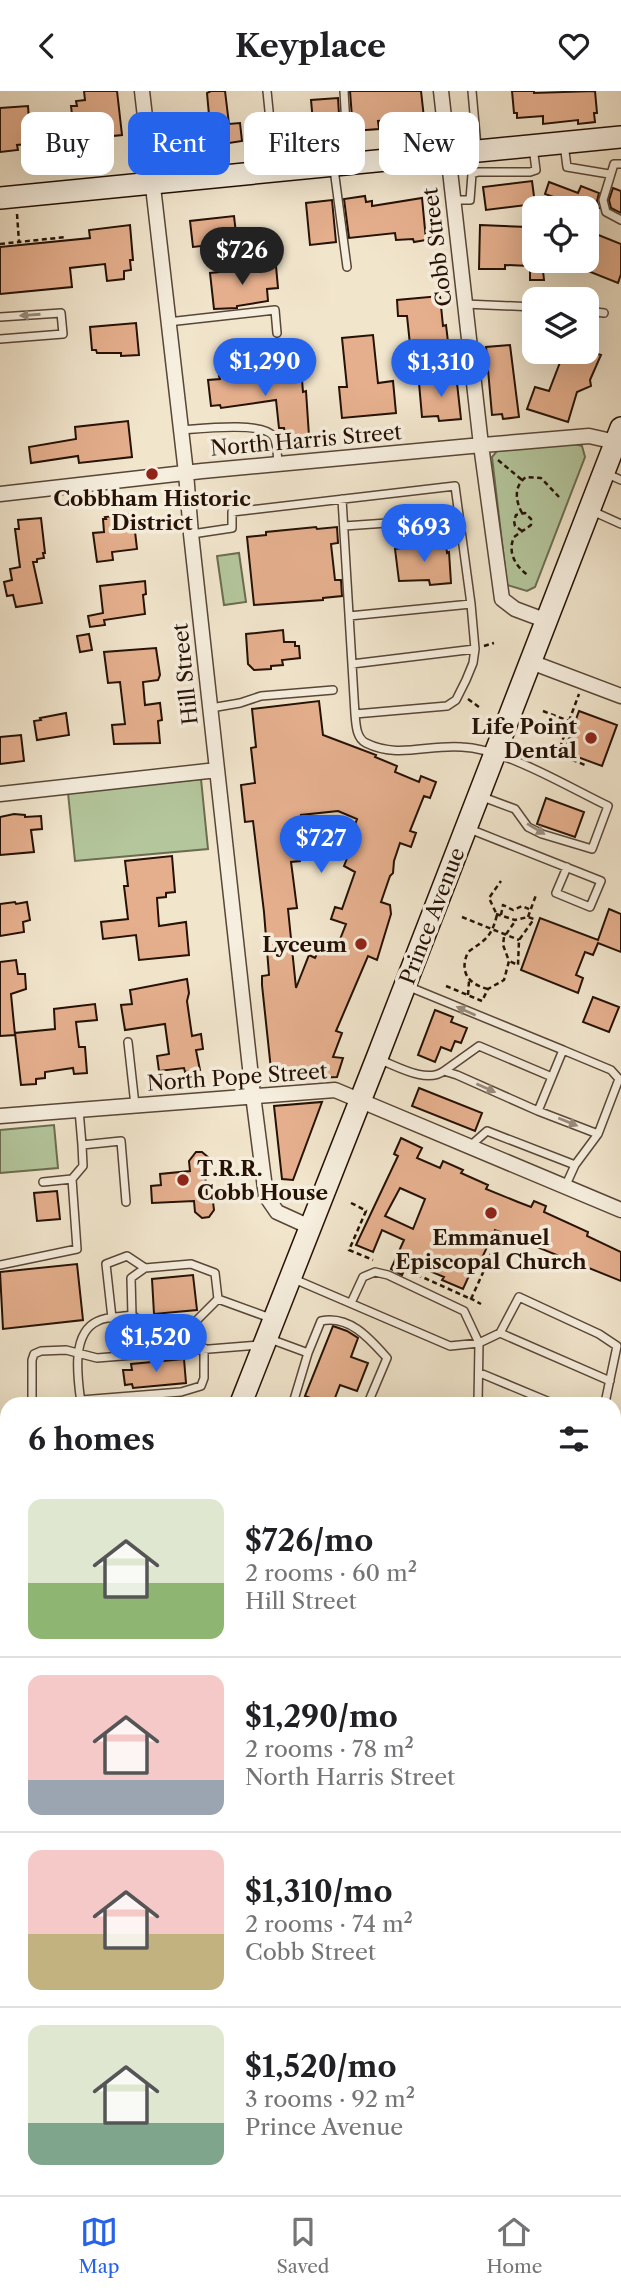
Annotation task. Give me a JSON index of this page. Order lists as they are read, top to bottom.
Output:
{
  "streets": {
    "main road": ["Prince Avenue"],
    "street": [
      "Cobb Street",
      "North Harris Street",
      "Hill Street",
      "North Pope Street"
    ]
  },
  "crossings": [
    ["Cobb Street", "North Harris Street"],
    ["Cobb Street", "Prince Avenue"],
    ["North Harris Street", "Hill Street"],
    ["North Harris Street", "Prince Avenue"],
    ["Hill Street", "Prince Avenue"],
    ["Hill Street", "North Pope Street"],
    ["Prince Avenue", "North Pope Street"]
  ],
  "places": [
    "Cobbham Historic District",
    "Life Point Dental",
    "Lyceum",
    "T.R.R. Cobb House",
    "Emmanuel Episcopal Church"
  ],
  "page": {
    "header": "Keyplace",
    "chip": [
      "Buy",
      "Rent",
      "Filters",
      "New"
    ],
    "price": [
      "$726",
      "$1,290",
      "$1,310",
      "$693",
      "$727",
      "$1,520"
    ],
    "heading": "6 homes",
    "list": [
      {
        "name": "$726/mo",
        "note": "2 rooms · 60 m² · Hill Street"
      },
      {
        "name": "$1,290/mo",
        "note": "2 rooms · 78 m² · North Harris Street"
      },
      {
        "name": "$1,310/mo",
        "note": "2 rooms · 74 m² · Cobb Street"
      },
      {
        "name": "$1,520/mo",
        "note": "3 rooms · 92 m² · Prince Avenue"
      }
    ],
    "tabs": ["Map", "Saved", "Home"]
  }
}
